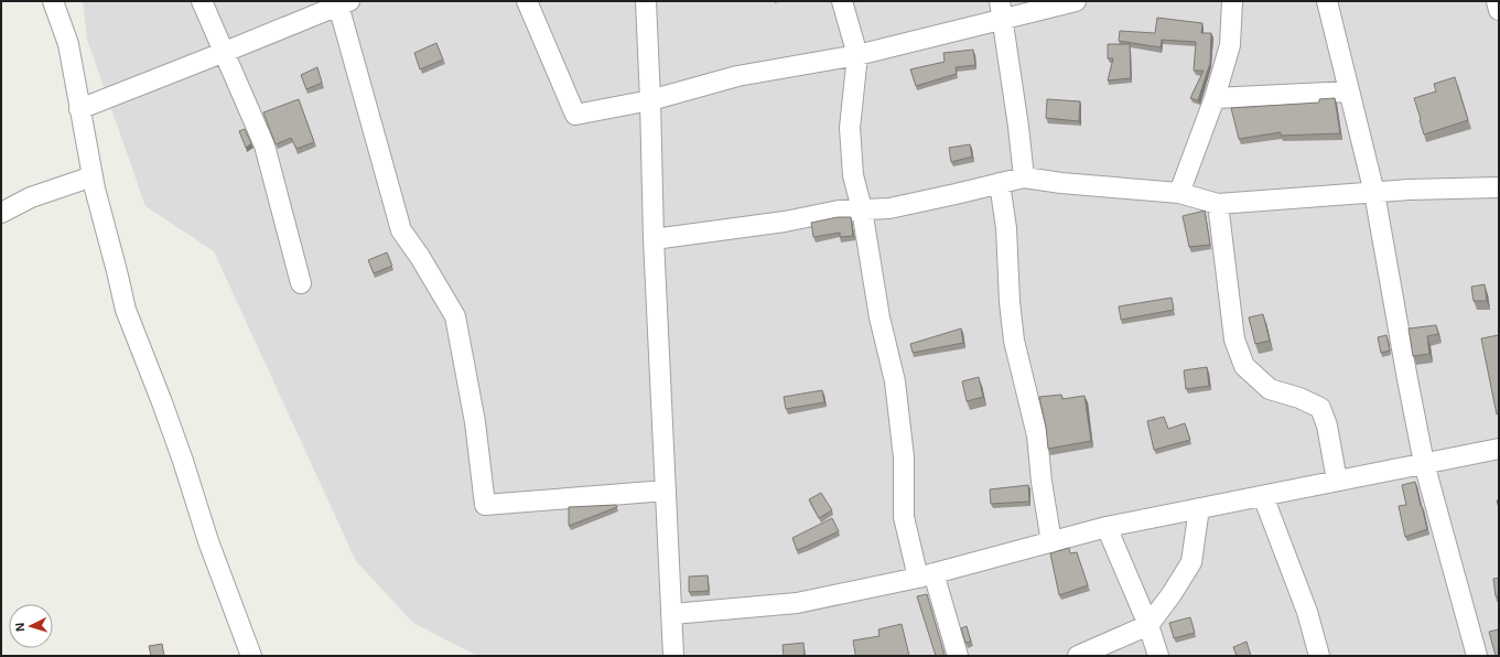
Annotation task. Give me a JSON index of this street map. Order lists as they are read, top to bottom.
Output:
{
  "north": "left"
}
